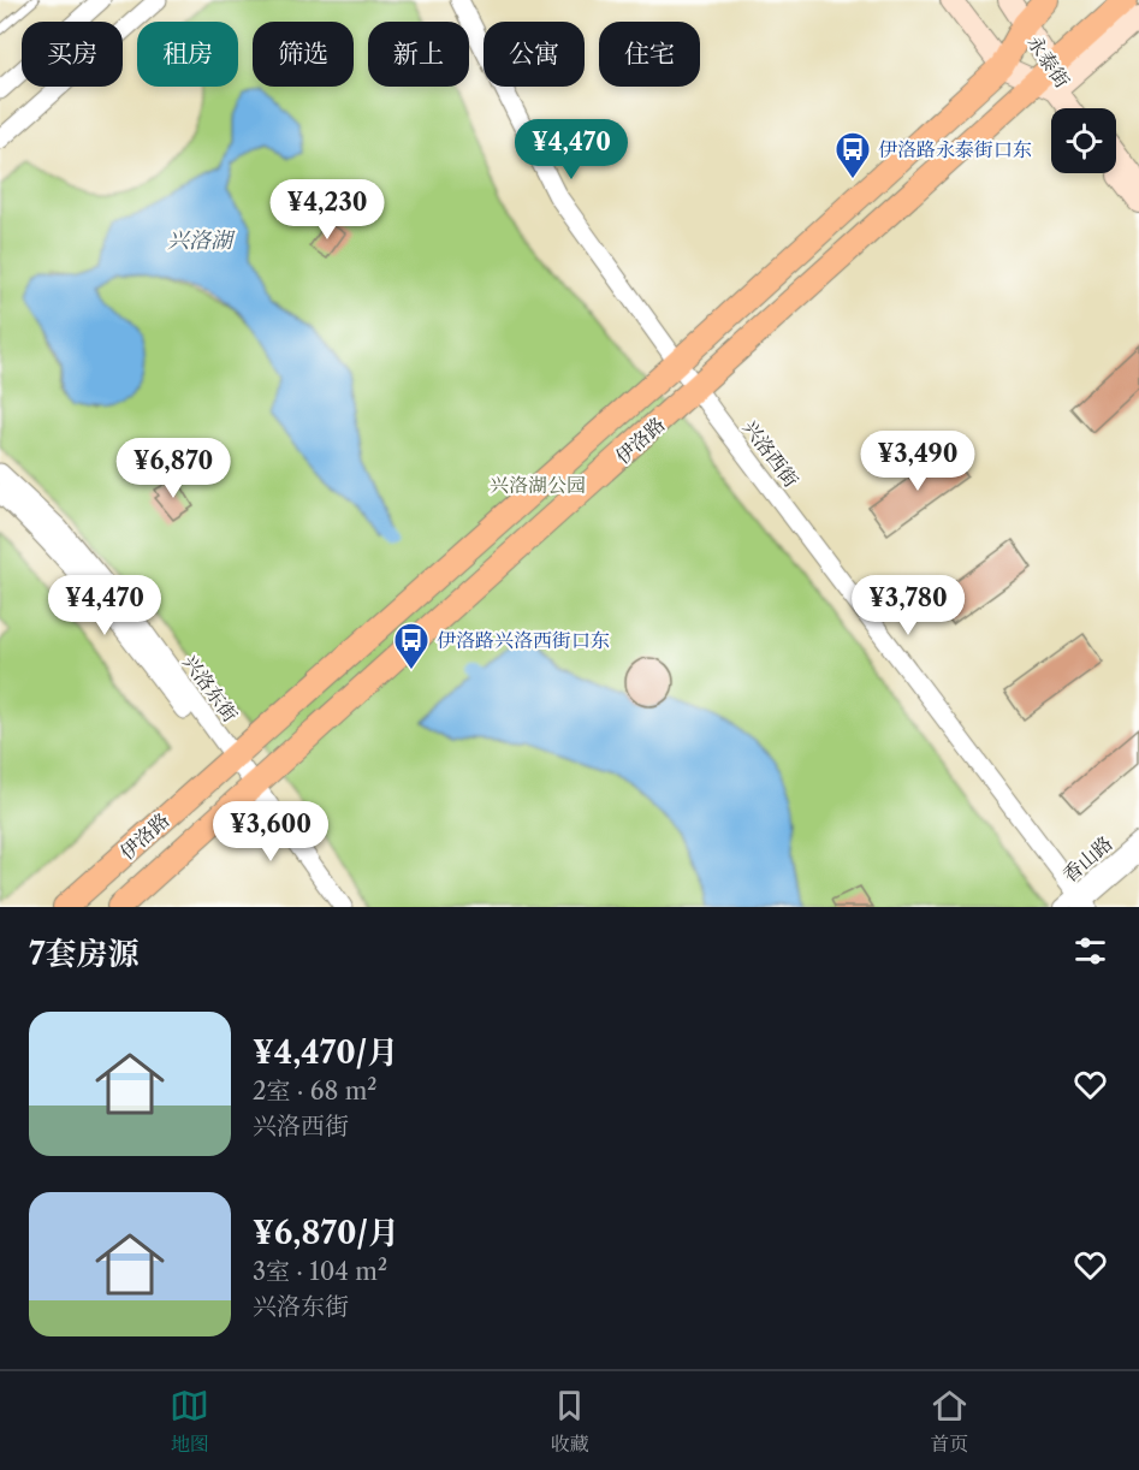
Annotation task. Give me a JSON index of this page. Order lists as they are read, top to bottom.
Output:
{
  "streets": {
    "main road": ["永泰街", "伊洛路"],
    "street": ["兴洛西街", "兴洛东街", "香山路"]
  },
  "crossings": [
    ["永泰街", "伊洛路"],
    ["伊洛路", "兴洛西街"],
    ["伊洛路", "兴洛东街"],
    ["兴洛西街", "香山路"]
  ],
  "water": ["兴洛湖"],
  "parks": ["兴洛湖公园"],
  "places": {
    "bus stop": ["伊洛路永泰街口东", "伊洛路兴洛西街口东"]
  },
  "page": {
    "chip": [
      "买房",
      "租房",
      "筛选",
      "新上",
      "公寓",
      "住宅"
    ],
    "price": [
      "¥4,470",
      "¥4,230",
      "¥3,490",
      "¥6,870",
      "¥4,470",
      "¥3,780",
      "¥3,600"
    ],
    "heading": "7套房源",
    "list": [
      {
        "name": "¥4,470/月",
        "note": "2室 · 68 m² · 兴洛西街"
      },
      {
        "name": "¥6,870/月",
        "note": "3室 · 104 m² · 兴洛东街"
      }
    ],
    "tabs": ["地图", "收藏", "首页"]
  }
}
